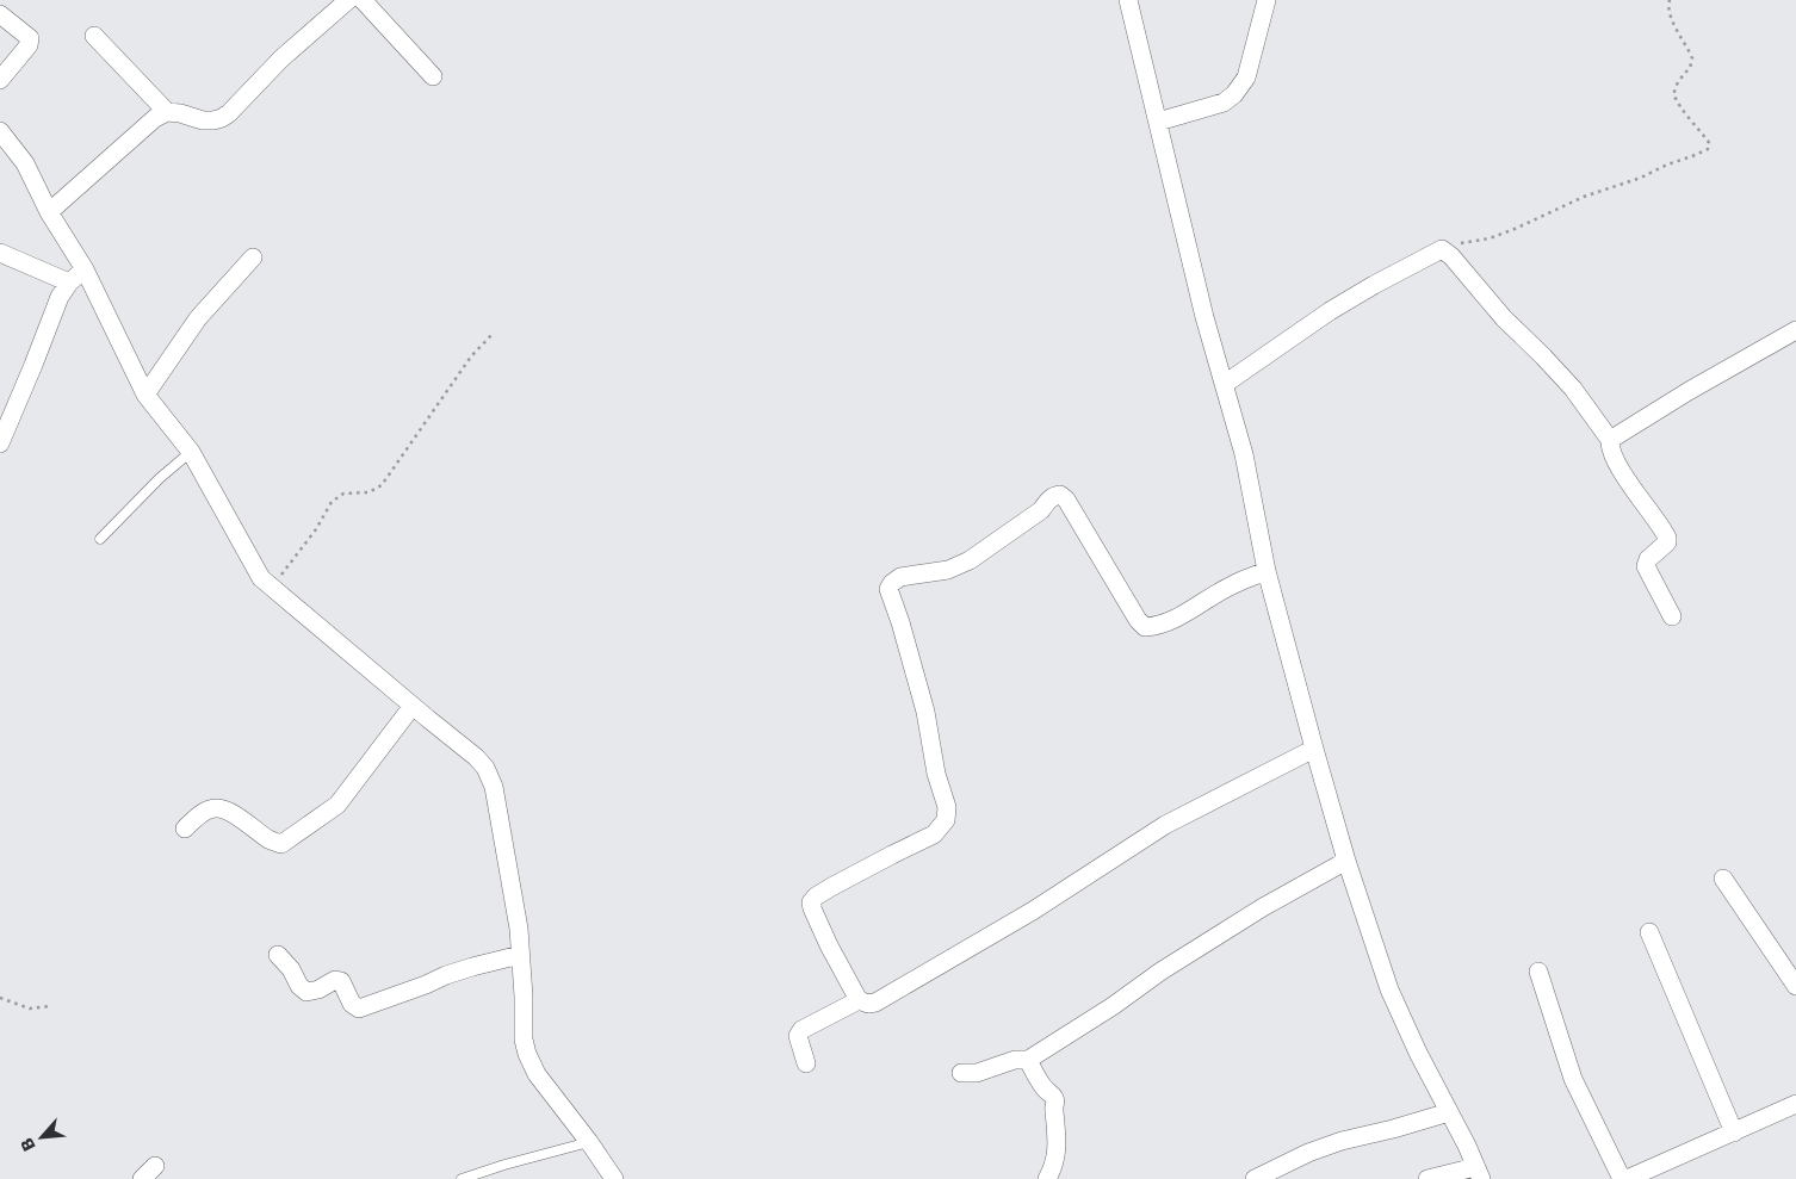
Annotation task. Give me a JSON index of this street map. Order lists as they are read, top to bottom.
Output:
{
  "north": "bottom left"
}
